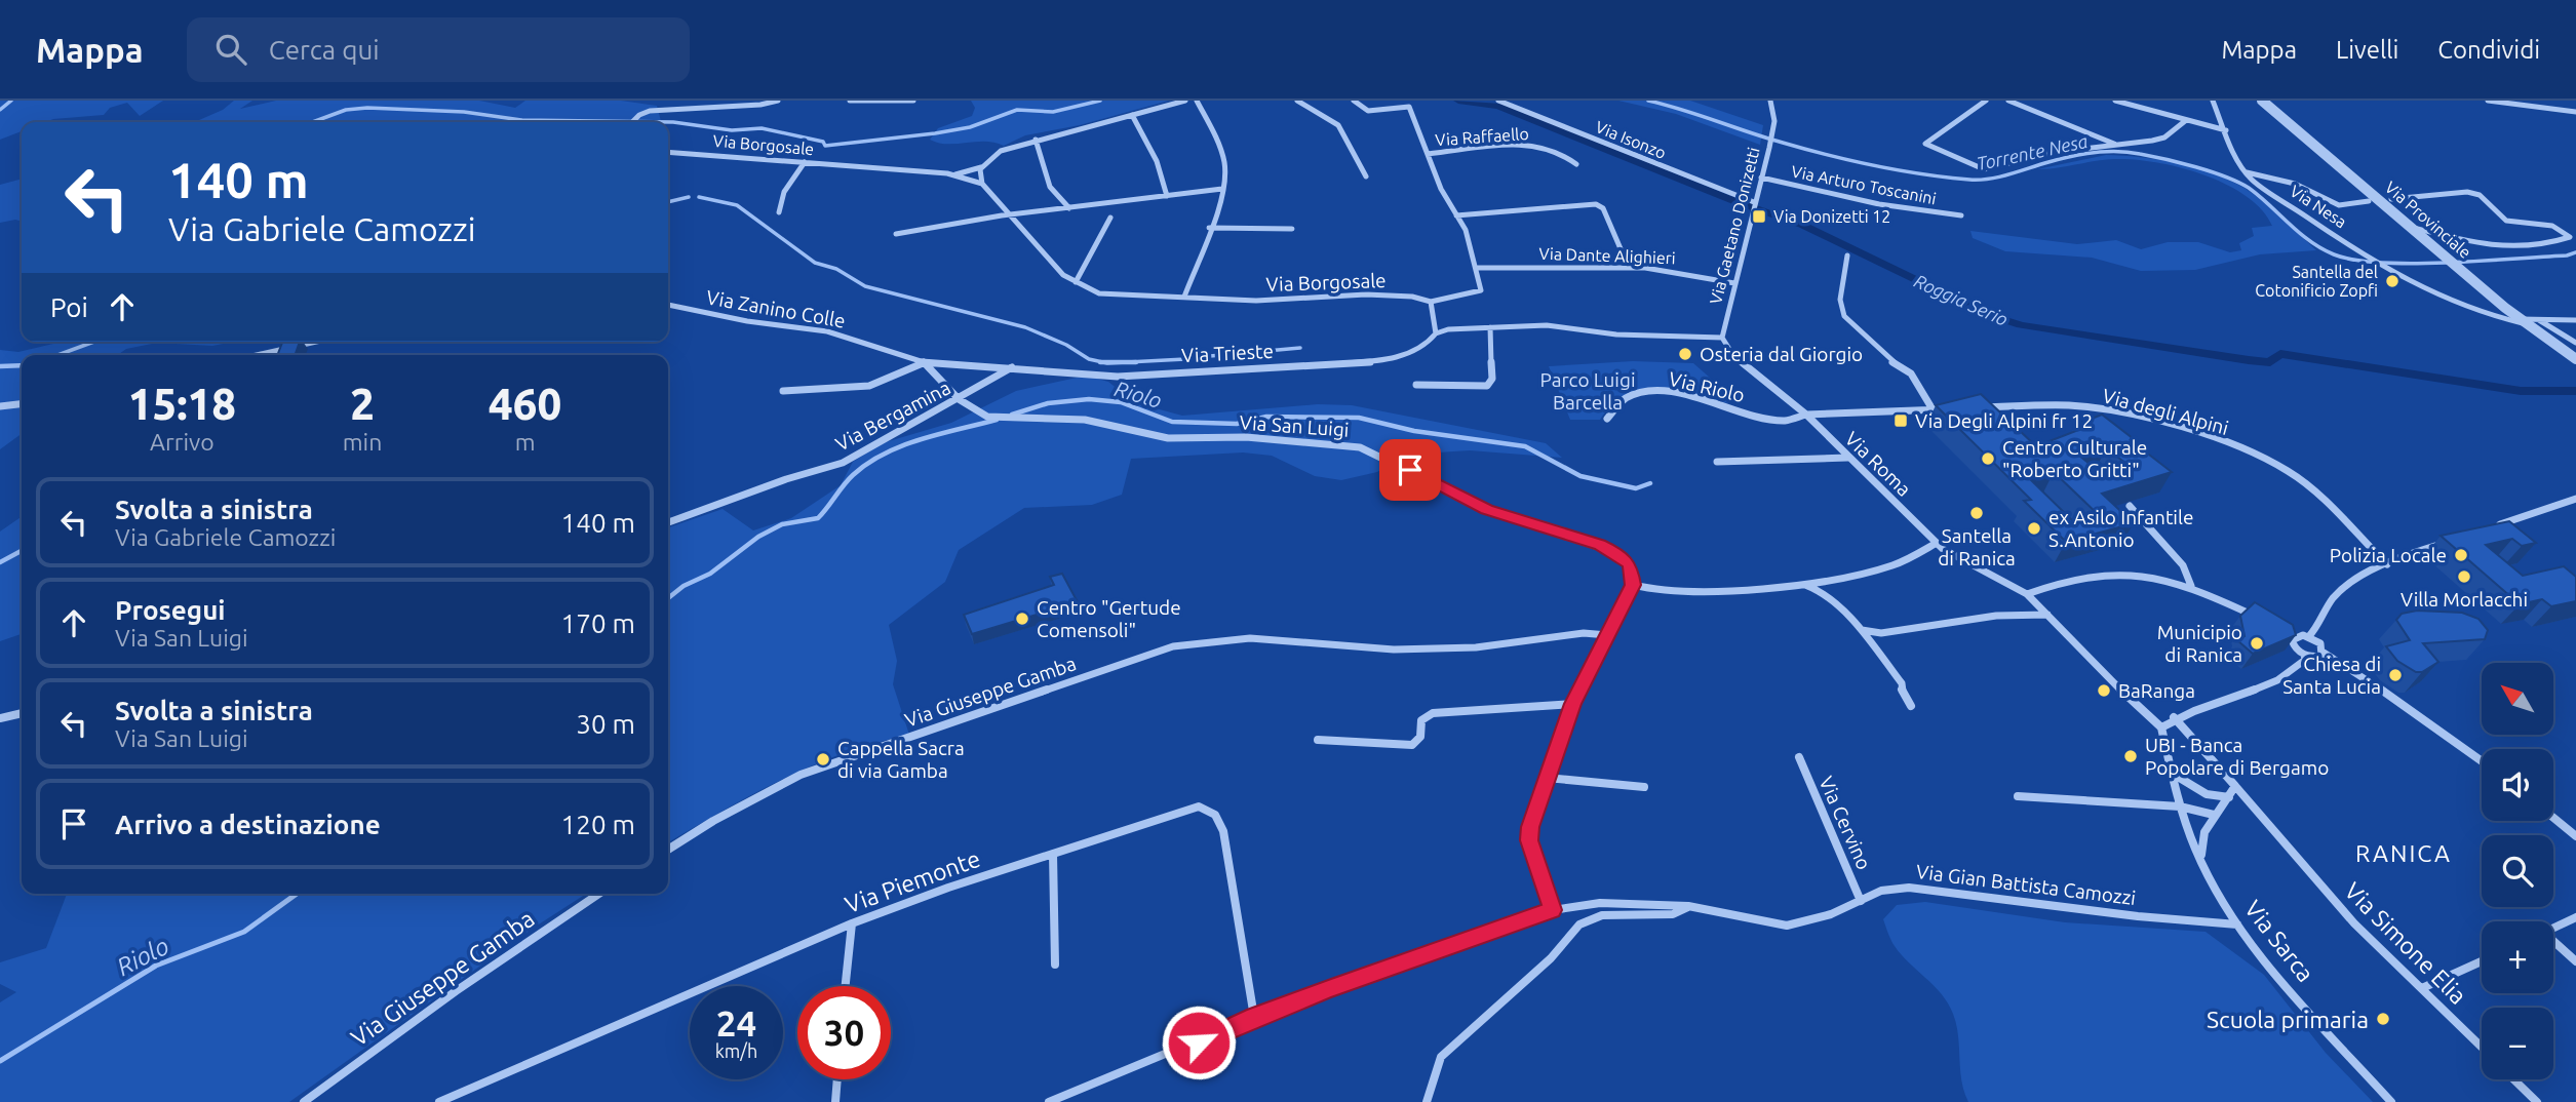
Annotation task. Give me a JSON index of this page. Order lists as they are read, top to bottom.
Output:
{
  "streets": {
    "street": [
      "Via Raffaello",
      "Via Isonzo",
      "Via Borgosale",
      "Via Arturo Toscanini",
      "Via Nesa",
      "Via Provinciale",
      "Via Gaetano Donizetti",
      "Via Dante Alighieri",
      "Via Zanino Colle",
      "Via Trieste",
      "Via Riolo",
      "Via degli Alpini",
      "Via Bergamina",
      "Via San Luigi",
      "Via Roma",
      "Via Giuseppe Gamba",
      "Via Cervino",
      "Via Piemonte",
      "Via Gian Battista Camozzi",
      "Via Sarca",
      "Via Simone Elia"
    ]
  },
  "crossings": [
    ["Via Isonzo", "Via Gaetano Donizetti"],
    ["Via Arturo Toscanini", "Via Gaetano Donizetti"],
    ["Via Nesa", "Via Provinciale"],
    ["Via Gaetano Donizetti", "Via Dante Alighieri"],
    ["Via Gaetano Donizetti", "Via Roma"],
    ["Via Zanino Colle", "Via Trieste"],
    ["Via Zanino Colle", "Via Bergamina"],
    ["Via Zanino Colle", "Via San Luigi"],
    ["Via Trieste", "Via Bergamina"],
    ["Via Riolo", "Via Roma"],
    ["Via Bergamina", "Via San Luigi"],
    ["Via Cervino", "Via Gian Battista Camozzi"],
    ["Via Piemonte", "Via Gian Battista Camozzi"],
    ["Via Gian Battista Camozzi", "Via Sarca"]
  ],
  "districts": ["RANICA"],
  "water": ["Torrente Nesa", "Roggia Serio", "Riolo"],
  "parks": ["Parco Luigi Barcella"],
  "places": {
    "transit": ["Via Donizetti 12", "Via Degli Alpini fr 12"],
    "other": [
      "Santella del Cotonificio Zopfi",
      "Osteria dal Giorgio",
      "Centro Culturale \"Roberto Gritti\"",
      "Santella di Ranica",
      "ex Asilo Infantile S.Antonio",
      "Polizia Locale",
      "Villa Morlacchi",
      "Centro \"Gertude Comensoli\"",
      "Municipio di Ranica",
      "Chiesa di Santa Lucia",
      "BaRanga",
      "UBI - Banca Popolare di Bergamo",
      "Cappella Sacra di via Gamba",
      "Scuola primaria"
    ]
  },
  "north": "top left",
  "page": {
    "header": "Mappa",
    "search": "Cerca qui",
    "nav": ["Mappa", "Livelli", "Condividi"],
    "turn": ["140 m", "Via Gabriele Camozzi"],
    "then": "Poi",
    "eta": [
      "15:18",
      "Arrivo",
      "2",
      "min",
      "460",
      "m"
    ],
    "list": [
      {
        "name": "Svolta a sinistra",
        "note": "Via Gabriele Camozzi",
        "value": "140 m"
      },
      {
        "name": "Prosegui",
        "note": "Via San Luigi",
        "value": "170 m"
      },
      {
        "name": "Svolta a sinistra",
        "note": "Via San Luigi",
        "value": "30 m"
      },
      {
        "name": "Arrivo a destinazione",
        "value": "120 m"
      }
    ],
    "map_buttons": ["+", "−"],
    "speed": "24 km/h",
    "limit": "30"
  }
}
